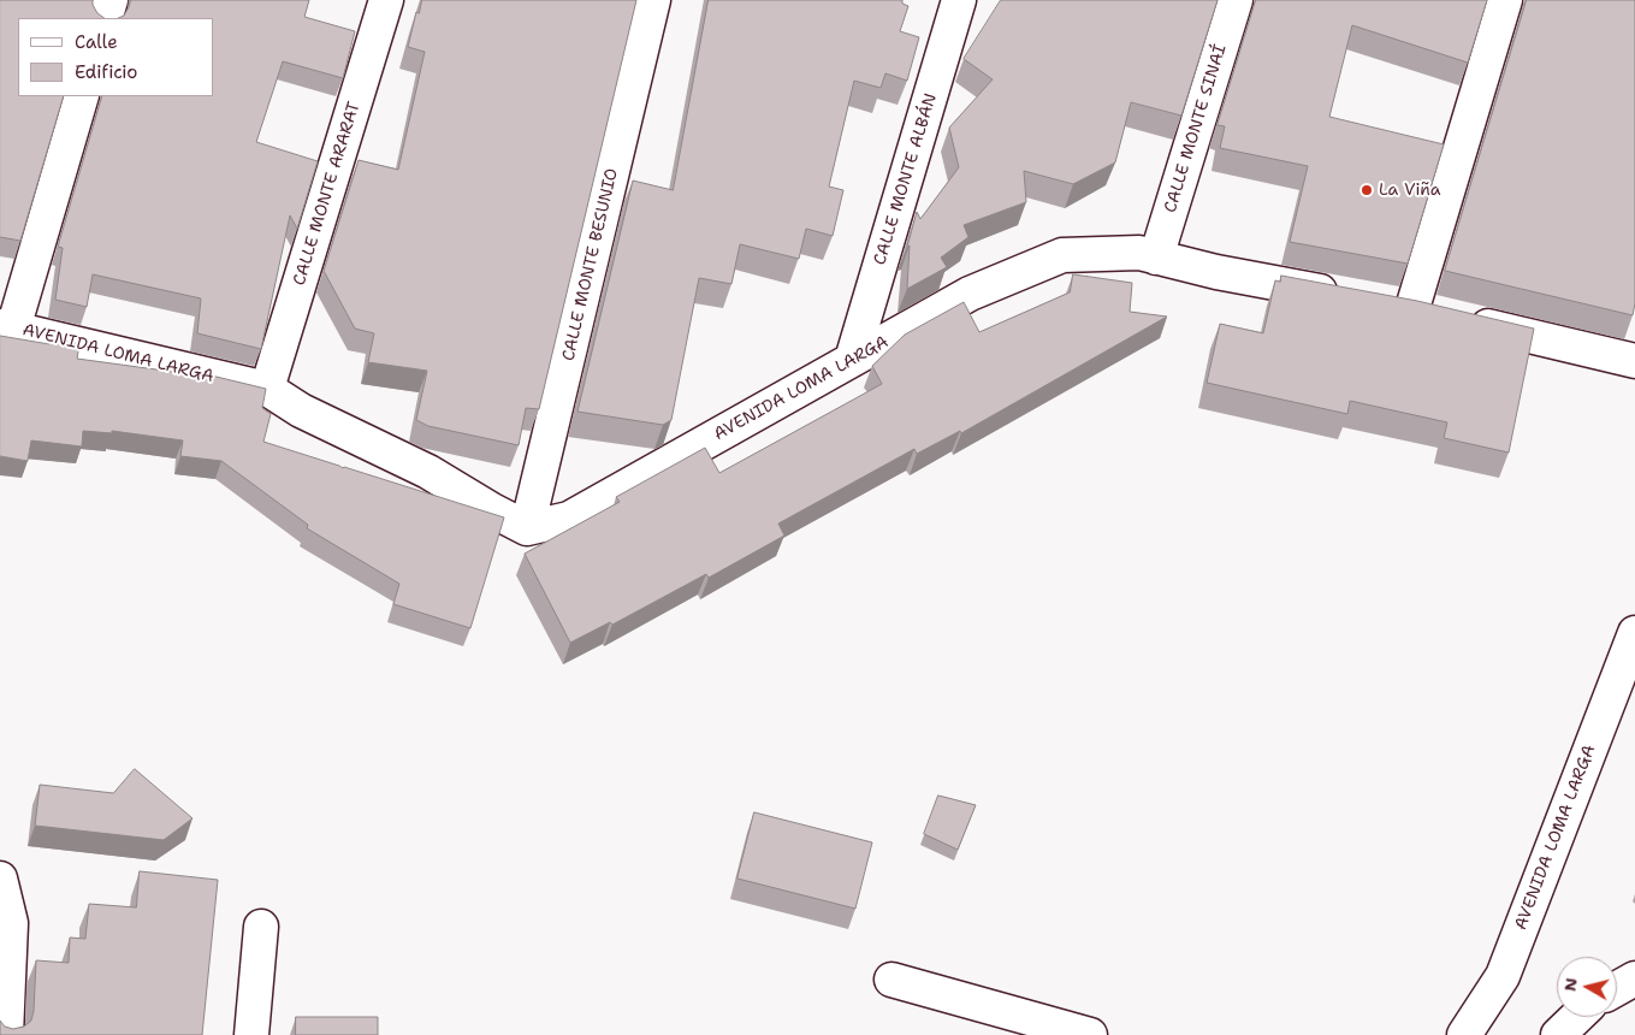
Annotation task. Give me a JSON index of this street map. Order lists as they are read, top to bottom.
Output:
{
  "streets": {
    "street": [
      "CALLE MONTE SINAÍ",
      "CALLE MONTE ALBÁN",
      "CALLE MONTE ARARAT",
      "CALLE MONTE BESUNIO",
      "AVENIDA LOMA LARGA"
    ]
  },
  "crossings": [
    ["CALLE MONTE SINAÍ", "AVENIDA LOMA LARGA"],
    ["CALLE MONTE ALBÁN", "AVENIDA LOMA LARGA"],
    ["CALLE MONTE ARARAT", "AVENIDA LOMA LARGA"],
    ["CALLE MONTE BESUNIO", "AVENIDA LOMA LARGA"]
  ],
  "places": ["La Viña"],
  "legend": ["Calle", "Edificio"],
  "north": "left"
}
